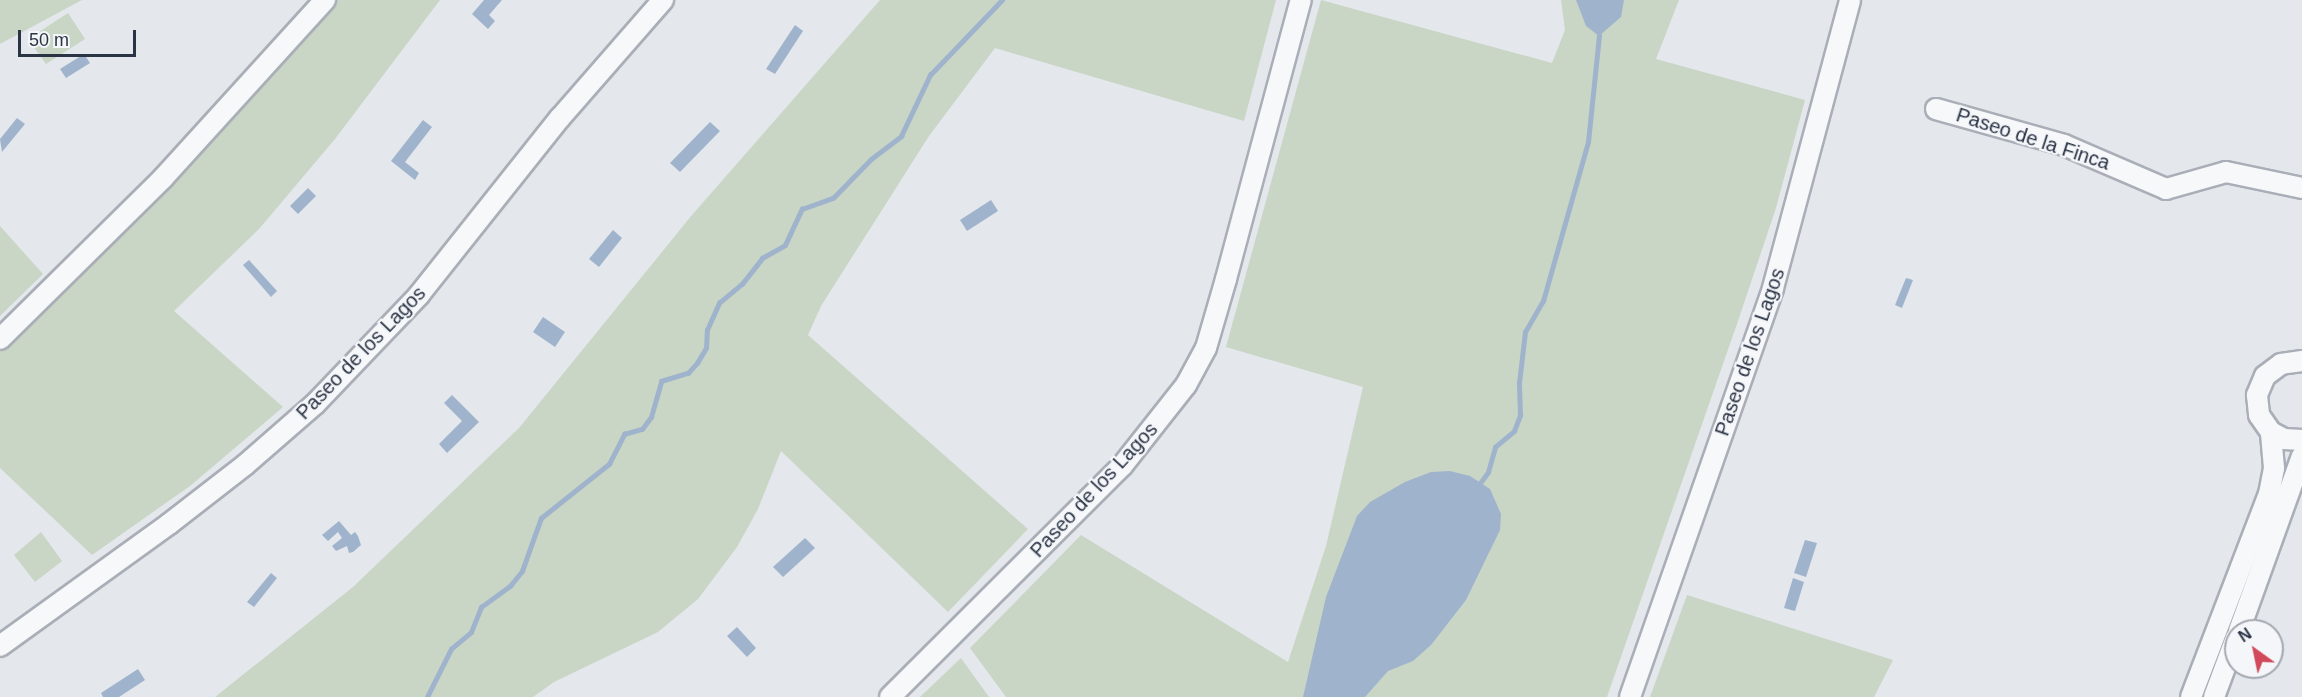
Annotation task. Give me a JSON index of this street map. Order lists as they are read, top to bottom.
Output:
{
  "streets": {
    "street": ["Paseo de la Finca", "Paseo de los Lagos"]
  },
  "scale_bar": "50 m",
  "north": "top left"
}
